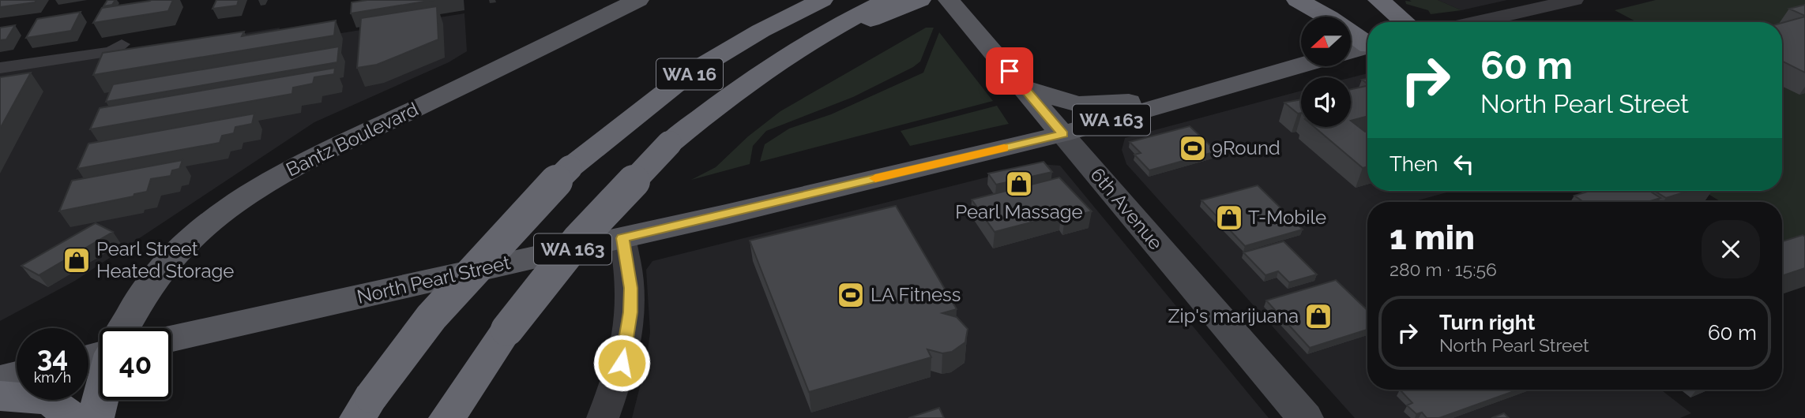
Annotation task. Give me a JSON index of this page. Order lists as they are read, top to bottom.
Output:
{
  "streets": {
    "highway": ["WA 16"],
    "main road": [
      "WA 163",
      "Bantz Boulevard",
      "6th Avenue",
      "North Pearl Street"
    ]
  },
  "crossings": [
    ["WA 163", "6th Avenue"],
    ["WA 163", "North Pearl Street"],
    ["6th Avenue", "North Pearl Street"]
  ],
  "places": {
    "sports": ["9Round", "LA Fitness"],
    "shop": [
      "Pearl Massage",
      "T-Mobile",
      "Pearl Street Heated Storage",
      "Zip's marijuana"
    ]
  },
  "north": "left",
  "page": {
    "turn": ["60 m", "North Pearl Street"],
    "then": "Then",
    "heading": ["1 min", "280 m · 15:56"],
    "list": [
      {
        "name": "Turn right",
        "note": "North Pearl Street",
        "value": "60 m"
      }
    ],
    "speed": "34 km/h",
    "limit": "40"
  }
}
